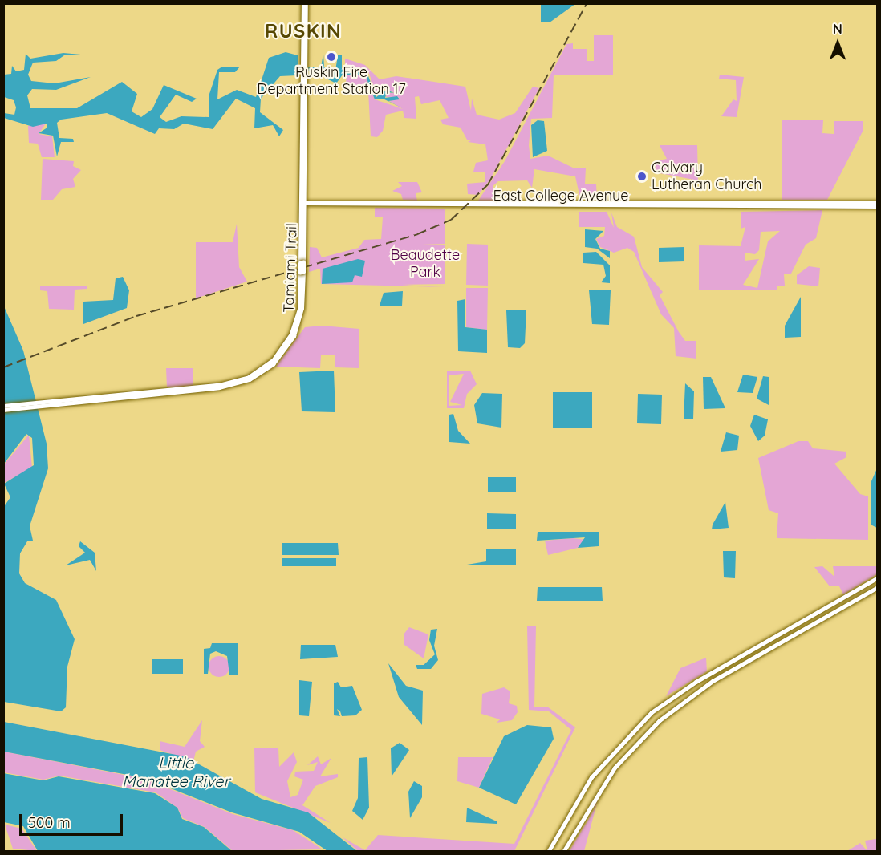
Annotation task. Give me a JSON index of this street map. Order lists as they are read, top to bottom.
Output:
{
  "streets": {
    "main road": ["East College Avenue", "Tamiami Trail"]
  },
  "crossings": [
    ["East College Avenue", "Tamiami Trail"]
  ],
  "districts": ["RUSKIN"],
  "water": ["Little Manatee River"],
  "parks": ["Beaudette Park"],
  "places": ["Ruskin Fire Department Station 17", "Calvary Lutheran Church"],
  "scale_bar": "500 m",
  "north": "top"
}
